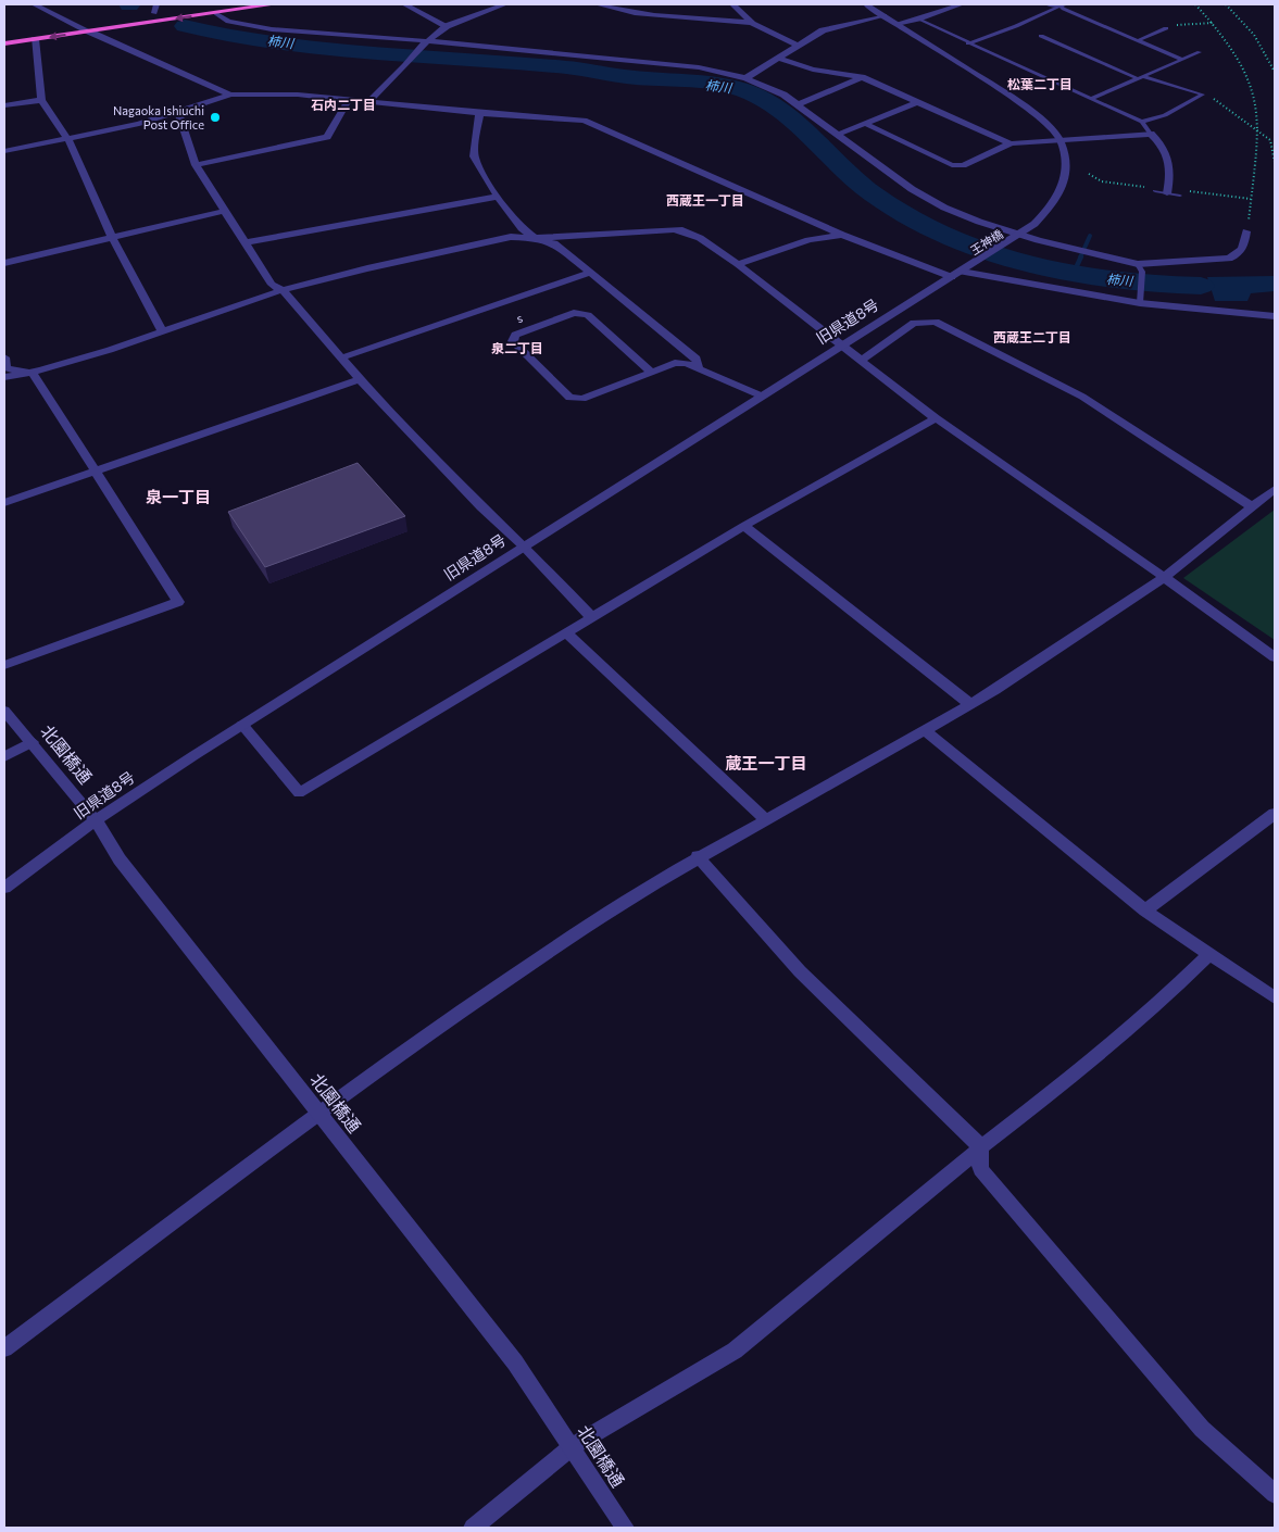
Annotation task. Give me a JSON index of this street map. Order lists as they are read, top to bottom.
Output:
{
  "streets": {
    "street": [
      "王神橋",
      "s",
      "旧県道8号",
      "北園橋通"
    ]
  },
  "crossings": [
    ["王神橋", "旧県道8号"],
    ["s", "旧県道8号"],
    ["旧県道8号", "北園橋通"]
  ],
  "districts": [
    "松葉二丁目",
    "石内二丁目",
    "西蔵王一丁目",
    "西蔵王二丁目",
    "泉二丁目",
    "泉一丁目",
    "蔵王一丁目"
  ],
  "water": ["柿川"],
  "places": ["Nagaoka Ishiuchi Post Office"]
}
